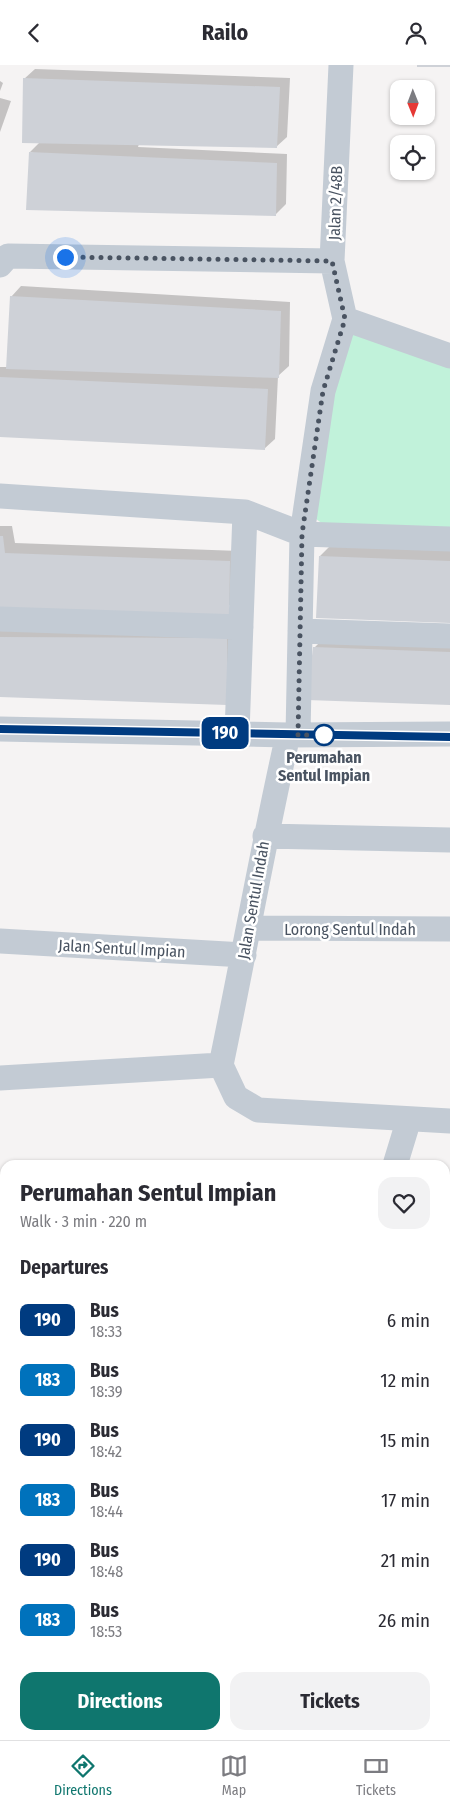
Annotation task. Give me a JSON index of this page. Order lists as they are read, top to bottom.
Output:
{
  "streets": {
    "street": [
      "Jalan 2/48B",
      "Jalan Sentul Indah",
      "Lorong Sentul Indah",
      "Jalan Sentul Impian"
    ]
  },
  "crossings": [
    ["Jalan 2/48B", "Jalan Sentul Indah"],
    ["Jalan Sentul Indah", "Lorong Sentul Indah"],
    ["Jalan Sentul Indah", "Jalan Sentul Impian"]
  ],
  "places": ["Perumahan Sentul Impian"],
  "lines": ["bus line 190"],
  "north": "bottom",
  "page": {
    "header": "Railo",
    "on_map": "190",
    "heading": [
      ["Perumahan Sentul Impian", "Walk · 3 min · 220 m"],
      "Departures"
    ],
    "list": [
      {
        "mark": "190",
        "name": "Bus",
        "note": "18:33",
        "value": "6 min"
      },
      {
        "mark": "183",
        "name": "Bus",
        "note": "18:39",
        "value": "12 min"
      },
      {
        "mark": "190",
        "name": "Bus",
        "note": "18:42",
        "value": "15 min"
      },
      {
        "mark": "183",
        "name": "Bus",
        "note": "18:44",
        "value": "17 min"
      },
      {
        "mark": "190",
        "name": "Bus",
        "note": "18:48",
        "value": "21 min"
      },
      {
        "mark": "183",
        "name": "Bus",
        "note": "18:53",
        "value": "26 min"
      }
    ],
    "buttons": ["Directions", "Tickets"],
    "tabs": ["Directions", "Map", "Tickets"]
  }
}
